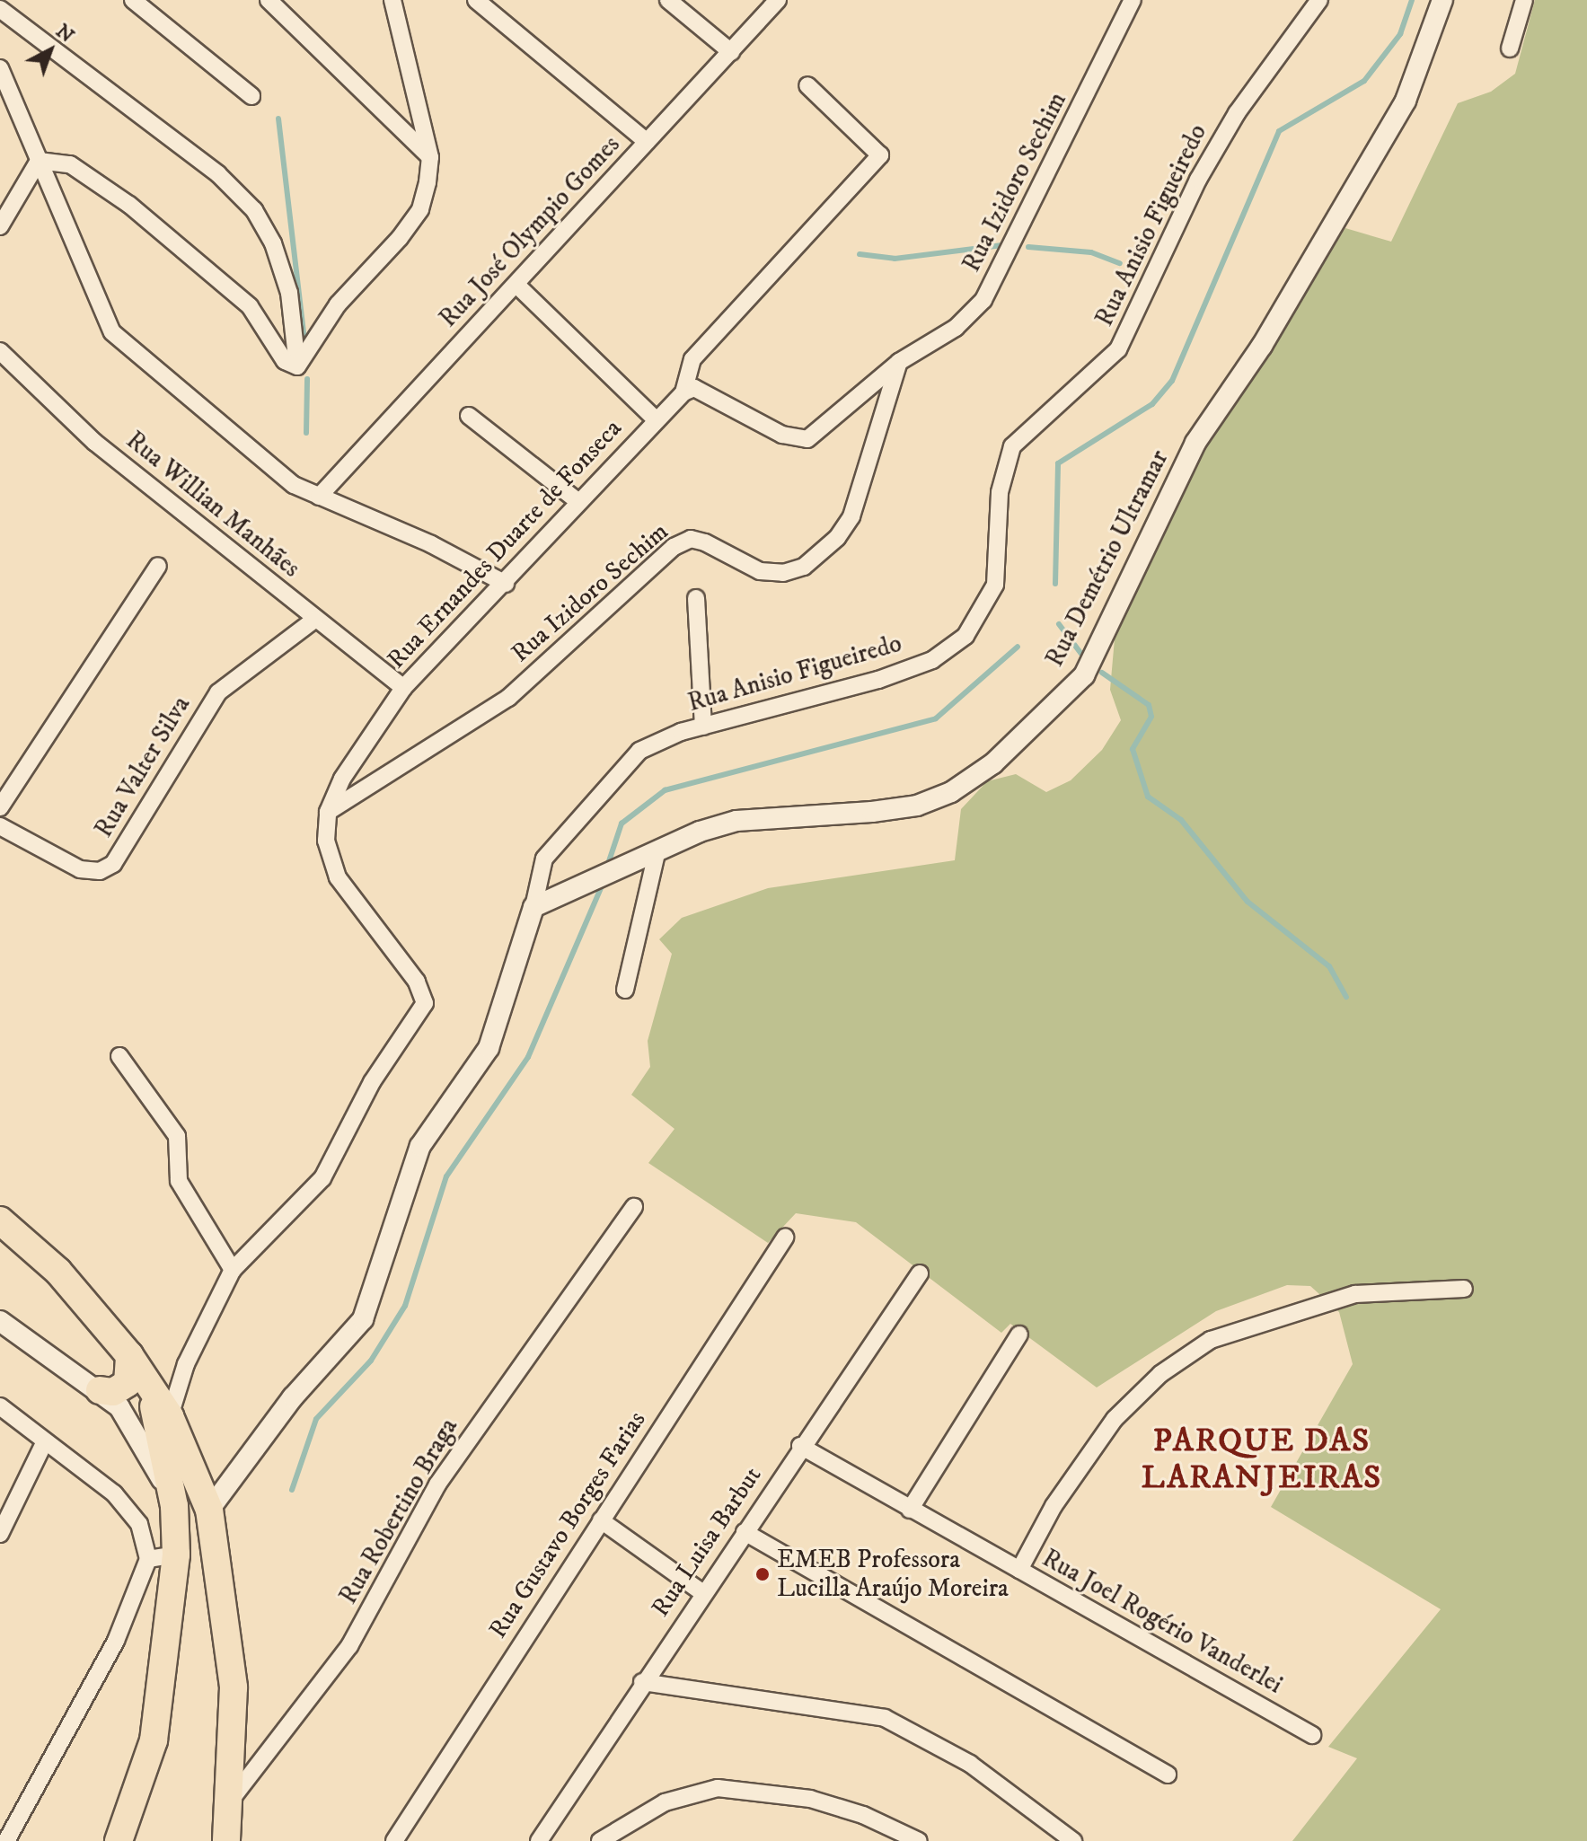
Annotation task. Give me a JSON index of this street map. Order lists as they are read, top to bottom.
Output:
{
  "streets": {
    "street": [
      "Rua Izidoro Sechim",
      "Rua Anisio Figueiredo",
      "Rua José Olympio Gomes",
      "Rua Willian Manhães",
      "Rua Ernandes Duarte de Fonseca",
      "Rua Demétrio Ultramar",
      "Rua Valter Silva",
      "Rua Robertino Braga",
      "Rua Gustavo Borges Farias",
      "Rua Luisa Barbut",
      "Rua Joel Rogério Vanderlei"
    ]
  },
  "crossings": [
    ["Rua Izidoro Sechim", "Rua Ernandes Duarte de Fonseca"],
    ["Rua Anisio Figueiredo", "Rua Demétrio Ultramar"],
    ["Rua Willian Manhães", "Rua Ernandes Duarte de Fonseca"],
    ["Rua Willian Manhães", "Rua Valter Silva"],
    ["Rua Luisa Barbut", "Rua Joel Rogério Vanderlei"]
  ],
  "districts": ["PARQUE DAS LARANJEIRAS"],
  "places": ["EMEB Professora Lucilla Araújo Moreira"],
  "north": "top right"
}
